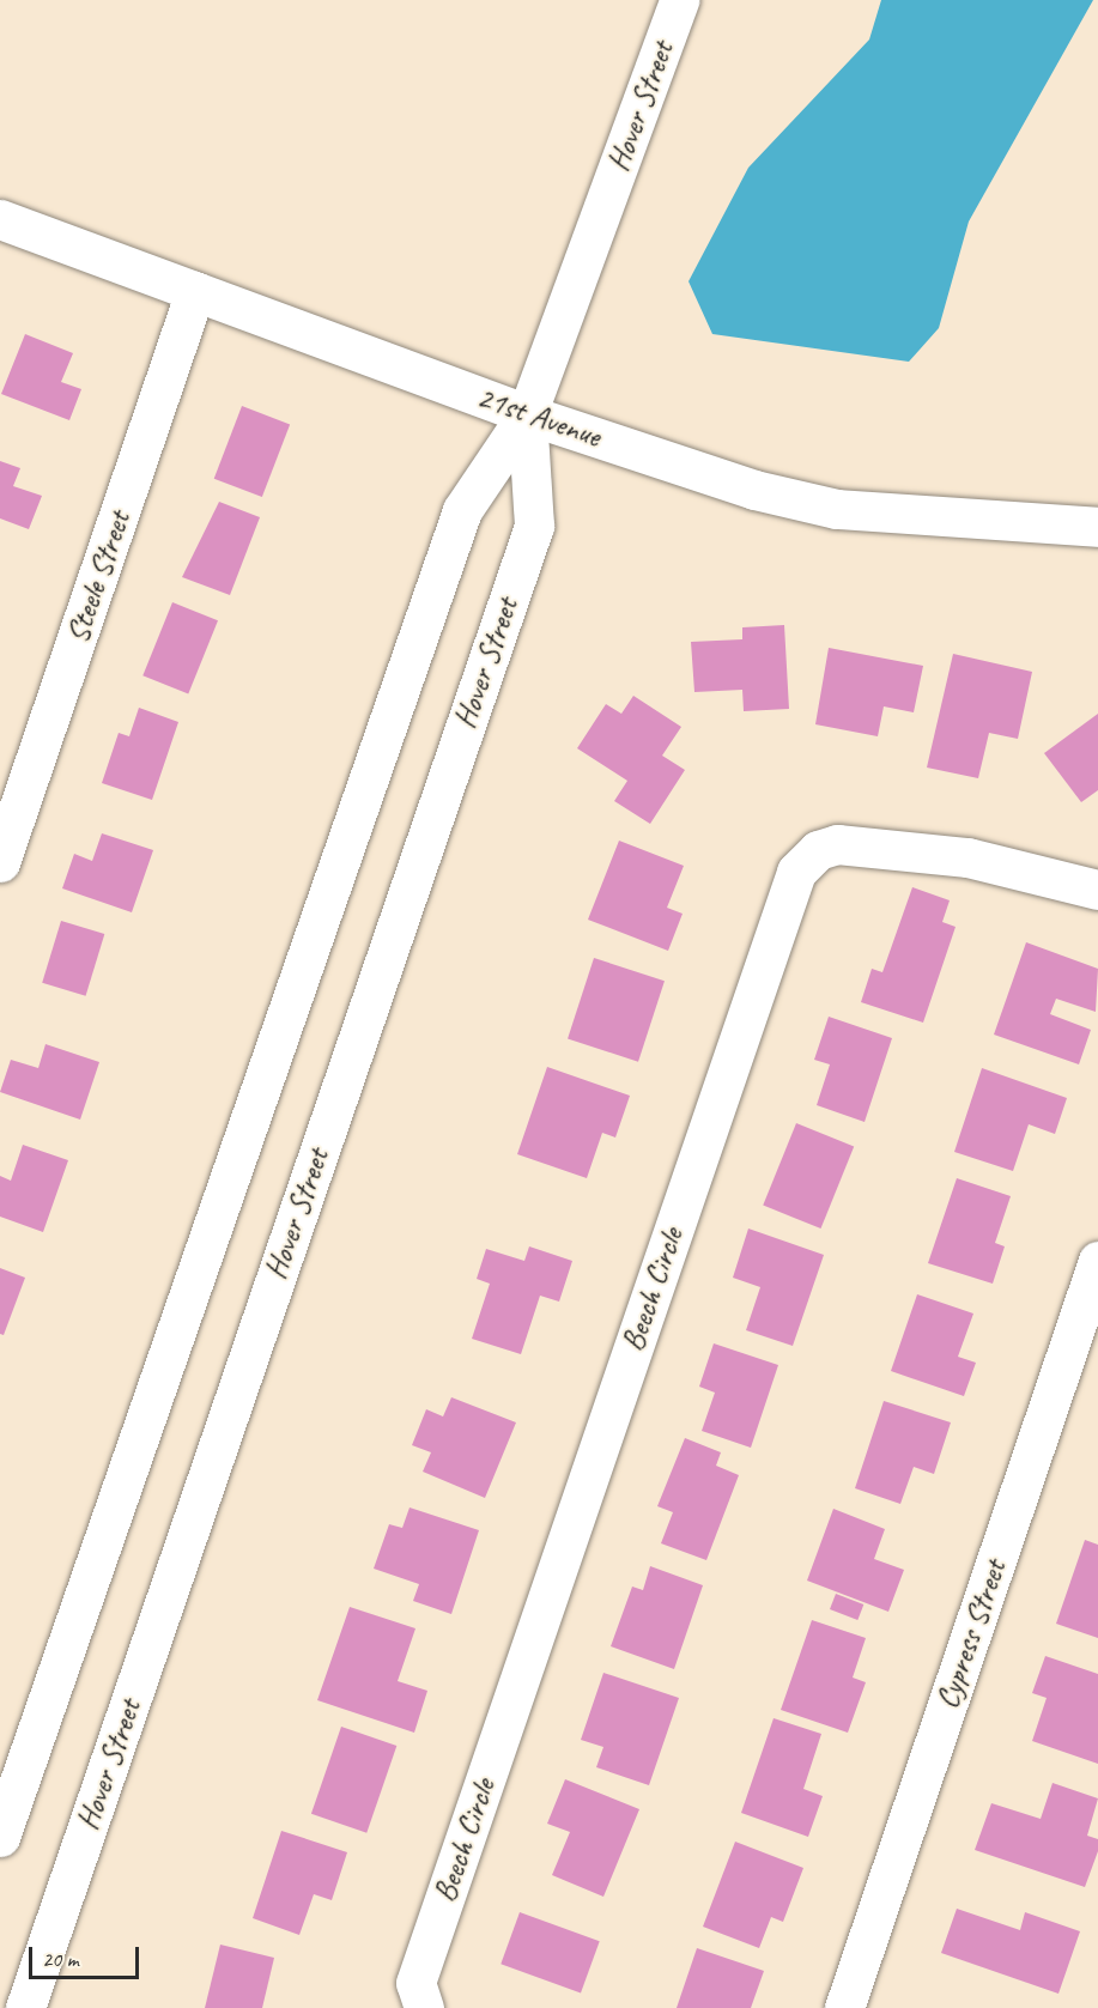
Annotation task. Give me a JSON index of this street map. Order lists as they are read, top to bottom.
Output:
{
  "streets": {
    "street": [
      "Hover Street",
      "21st Avenue",
      "Steele Street",
      "Beech Circle",
      "Cypress Street"
    ]
  },
  "crossings": [
    ["Hover Street", "21st Avenue"],
    ["21st Avenue", "Steele Street"]
  ],
  "scale_bar": "20 m"
}
